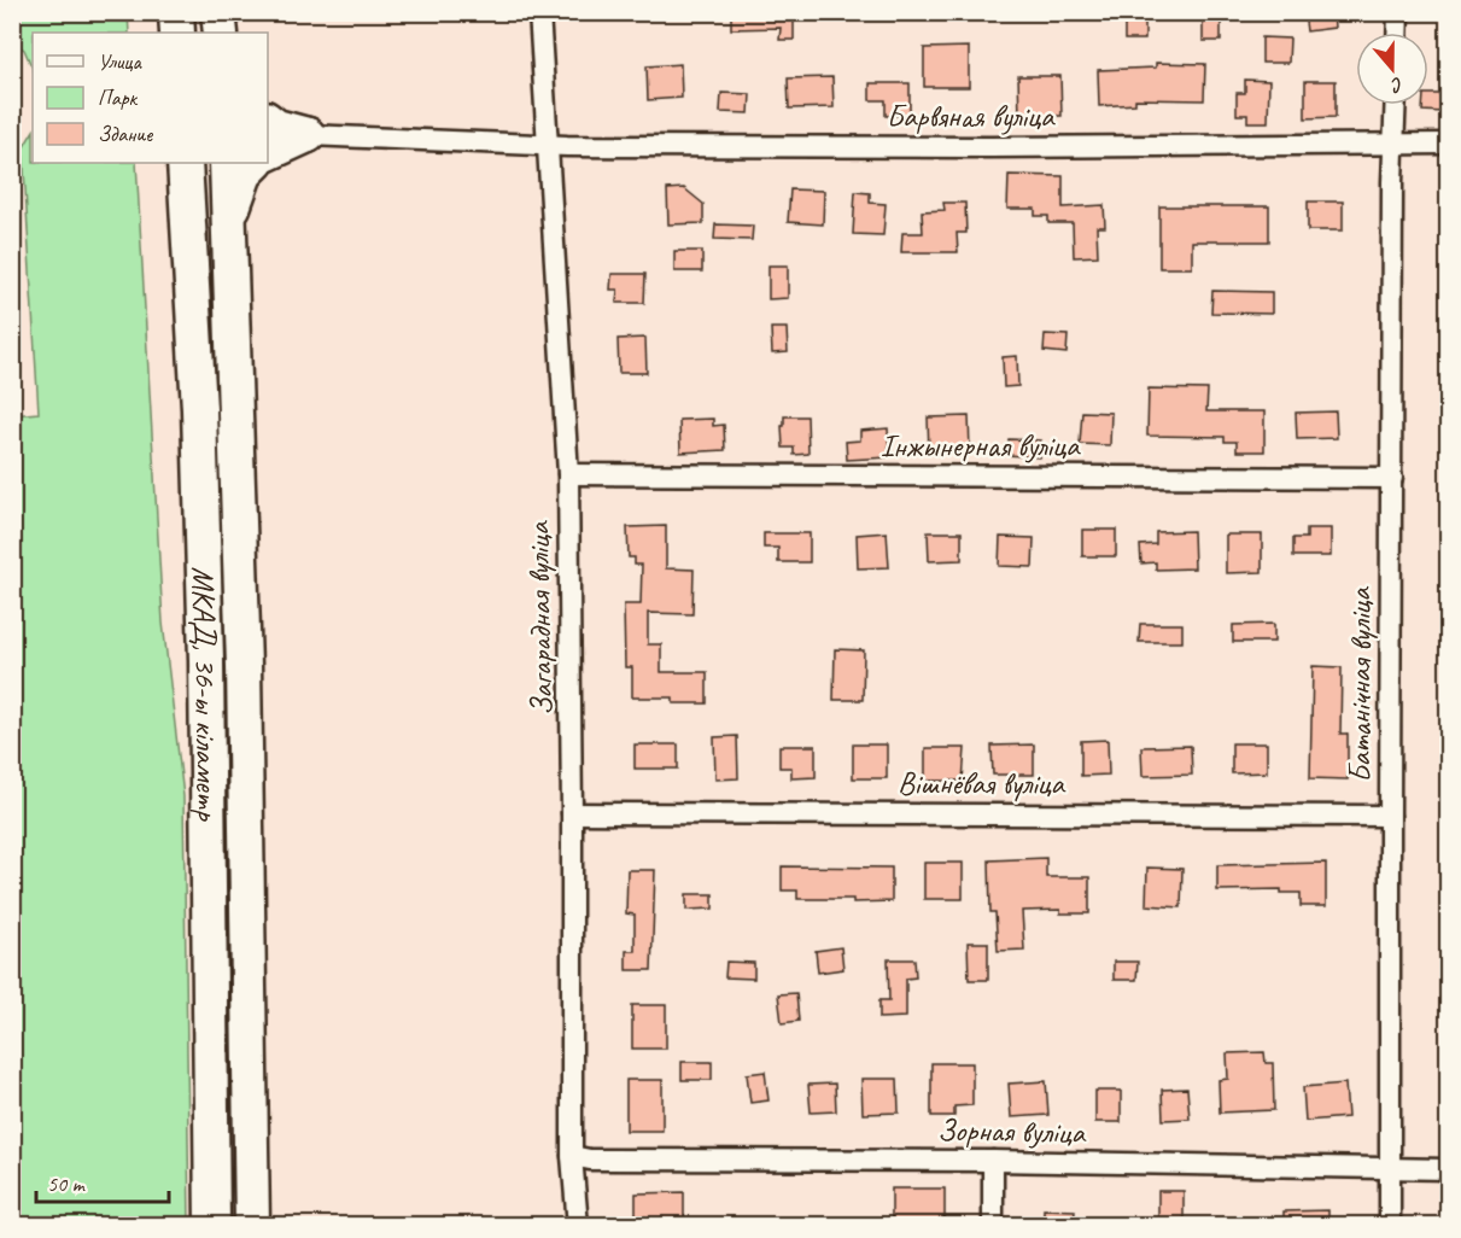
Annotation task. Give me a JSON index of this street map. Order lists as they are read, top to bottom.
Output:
{
  "streets": {
    "highway": ["МКАД, 36-ы кіламетр"],
    "street": [
      "Барвяная вуліца",
      "Інжынерная вуліца",
      "Загарадная вуліца",
      "Батанічная вуліца",
      "Вішнёвая вуліца",
      "Зорная вуліца"
    ]
  },
  "crossings": [
    ["Барвяная вуліца", "Загарадная вуліца"],
    ["Барвяная вуліца", "Батанічная вуліца"],
    ["Інжынерная вуліца", "Загарадная вуліца"],
    ["Інжынерная вуліца", "Батанічная вуліца"],
    ["Загарадная вуліца", "Вішнёвая вуліца"],
    ["Загарадная вуліца", "Зорная вуліца"],
    ["Батанічная вуліца", "Вішнёвая вуліца"],
    ["Батанічная вуліца", "Зорная вуліца"]
  ],
  "legend": ["Улица", "Парк", "Здание"],
  "scale_bar": "50 m",
  "north": "bottom"
}
